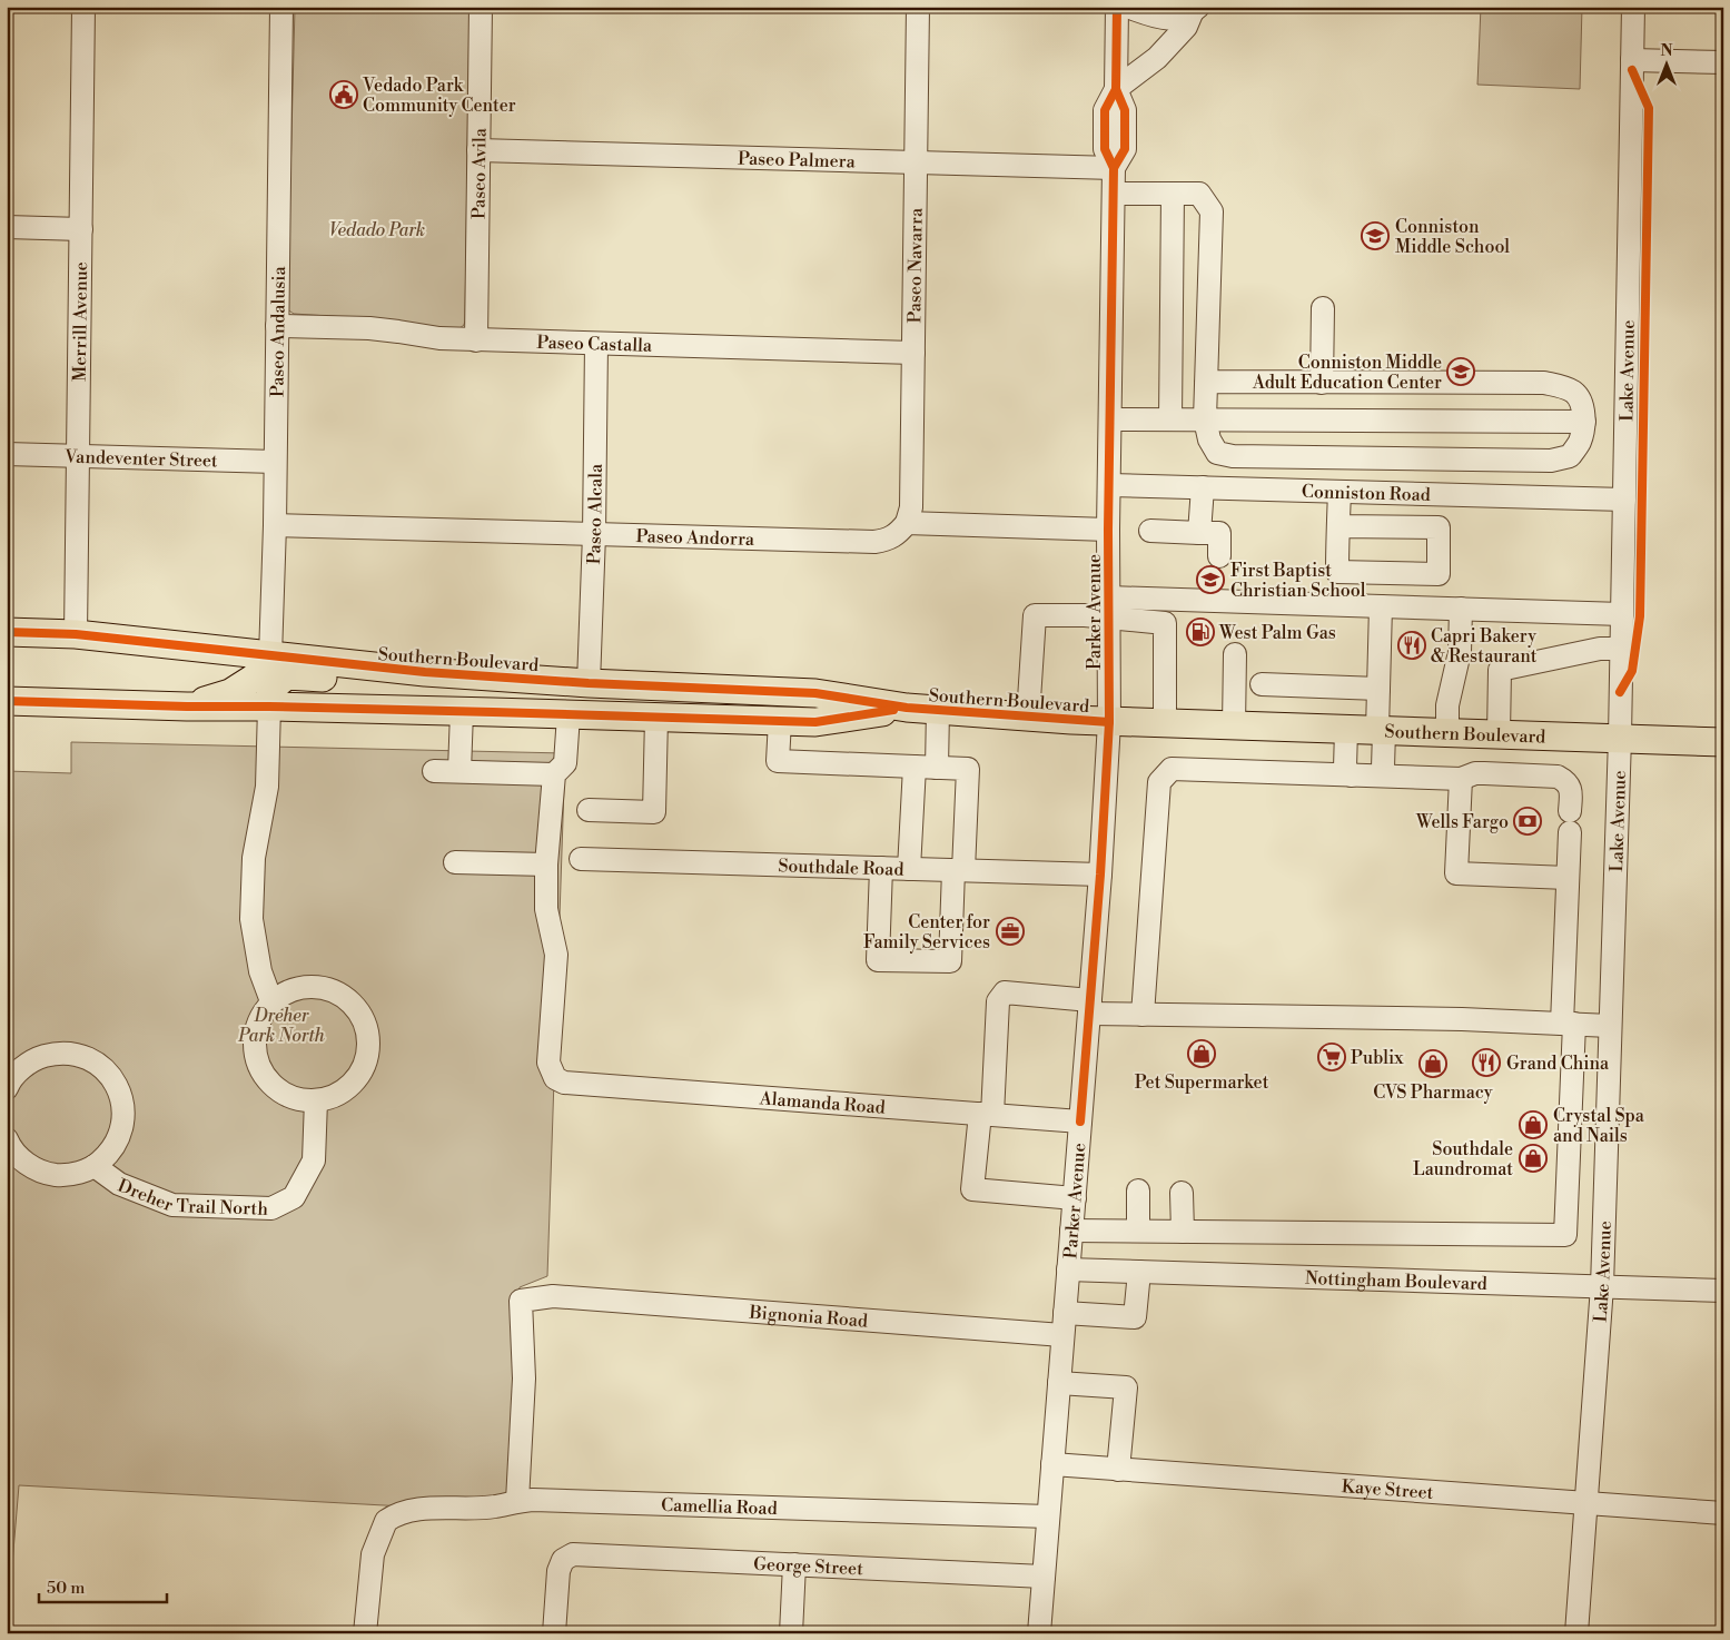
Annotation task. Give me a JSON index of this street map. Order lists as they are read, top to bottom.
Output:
{
  "streets": {
    "main road": ["Southern Boulevard"],
    "street": [
      "Paseo Palmera",
      "Paseo Avila",
      "Paseo Navarra",
      "Merrill Avenue",
      "Paseo Andalusia",
      "Paseo Castalla",
      "Lake Avenue",
      "Vandeventer Street",
      "Conniston Road",
      "Paseo Alcala",
      "Paseo Andorra",
      "Parker Avenue",
      "Southdale Road",
      "Alamanda Road",
      "Dreher Trail North",
      "Nottingham Boulevard",
      "Bignonia Road",
      "Kaye Street",
      "Camellia Road",
      "George Street"
    ]
  },
  "crossings": [
    ["Paseo Palmera", "Paseo Avila"],
    ["Paseo Palmera", "Paseo Navarra"],
    ["Paseo Palmera", "Parker Avenue"],
    ["Paseo Avila", "Paseo Castalla"],
    ["Paseo Navarra", "Paseo Castalla"],
    ["Paseo Navarra", "Paseo Andorra"],
    ["Merrill Avenue", "Vandeventer Street"],
    ["Merrill Avenue", "Southern Boulevard"],
    ["Paseo Andalusia", "Paseo Castalla"],
    ["Paseo Andalusia", "Vandeventer Street"],
    ["Paseo Andalusia", "Paseo Andorra"],
    ["Paseo Andalusia", "Southern Boulevard"],
    ["Paseo Castalla", "Paseo Alcala"],
    ["Lake Avenue", "Conniston Road"],
    ["Lake Avenue", "Southern Boulevard"],
    ["Lake Avenue", "Nottingham Boulevard"],
    ["Lake Avenue", "Kaye Street"],
    ["Conniston Road", "Parker Avenue"],
    ["Paseo Alcala", "Paseo Andorra"],
    ["Paseo Alcala", "Southern Boulevard"],
    ["Parker Avenue", "Southern Boulevard"],
    ["Parker Avenue", "Southdale Road"],
    ["Parker Avenue", "Alamanda Road"],
    ["Parker Avenue", "Nottingham Boulevard"],
    ["Parker Avenue", "Bignonia Road"],
    ["Parker Avenue", "Kaye Street"],
    ["Parker Avenue", "Camellia Road"],
    ["Parker Avenue", "George Street"],
    ["Bignonia Road", "Camellia Road"]
  ],
  "parks": ["Vedado Park", "Dreher Park North"],
  "places": {
    "public building": ["Vedado Park Community Center"],
    "school or university": ["Conniston Middle School", "Conniston Middle Adult Education Center", "First Baptist Christian School"],
    "fuel station": ["West Palm Gas"],
    "restaurant": ["Capri Bakery & Restaurant", "Grand China"],
    "bank": ["Wells Fargo"],
    "office": ["Center for Family Services"],
    "shop": [
      "Pet Supermarket",
      "CVS Pharmacy",
      "Crystal Spa and Nails",
      "Southdale Laundromat"
    ],
    "supermarket": ["Publix"]
  },
  "scale_bar": "50 m",
  "north": "top"
}
